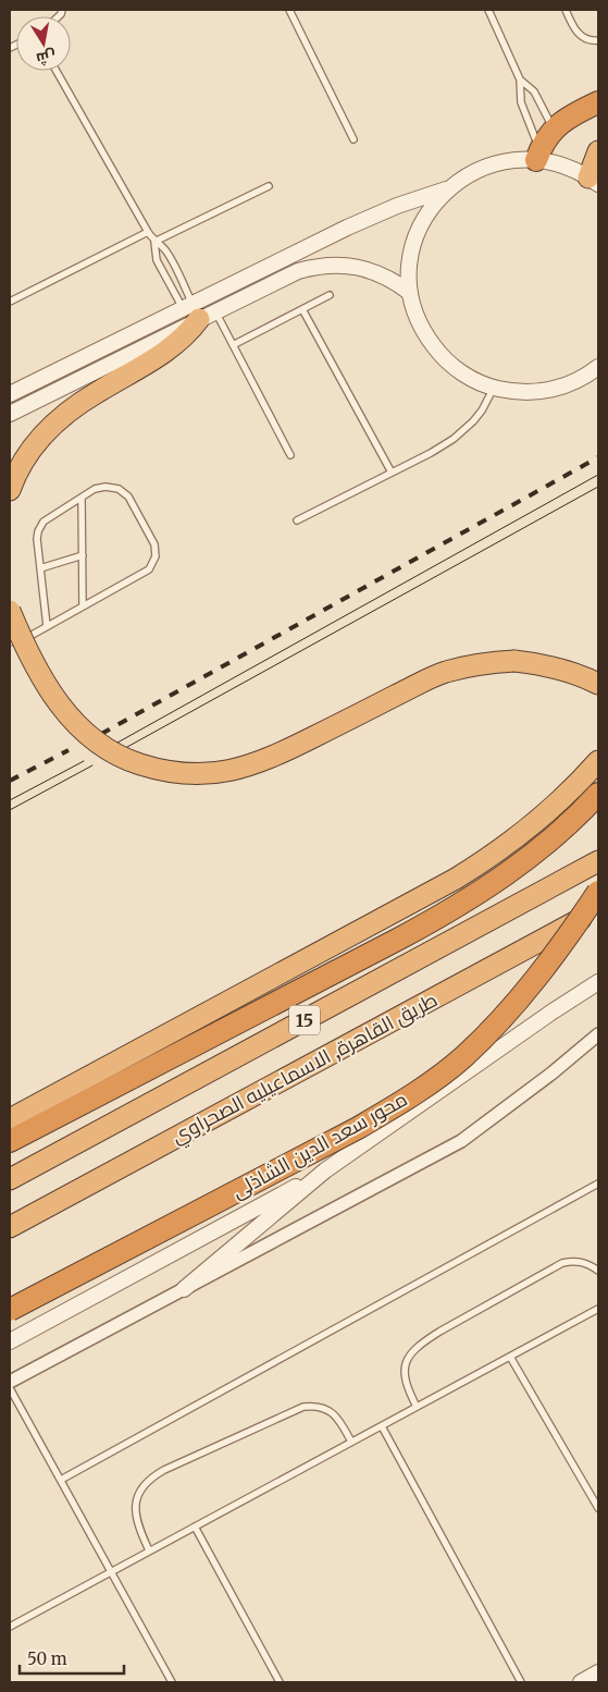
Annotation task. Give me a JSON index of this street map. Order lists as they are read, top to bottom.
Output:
{
  "streets": {
    "highway": ["15", "طريق القاهرة, الاسماعيليه الصحراوي", "محور سعد الدين الشاذلى"]
  },
  "scale_bar": "50 m",
  "north": "bottom"
}
